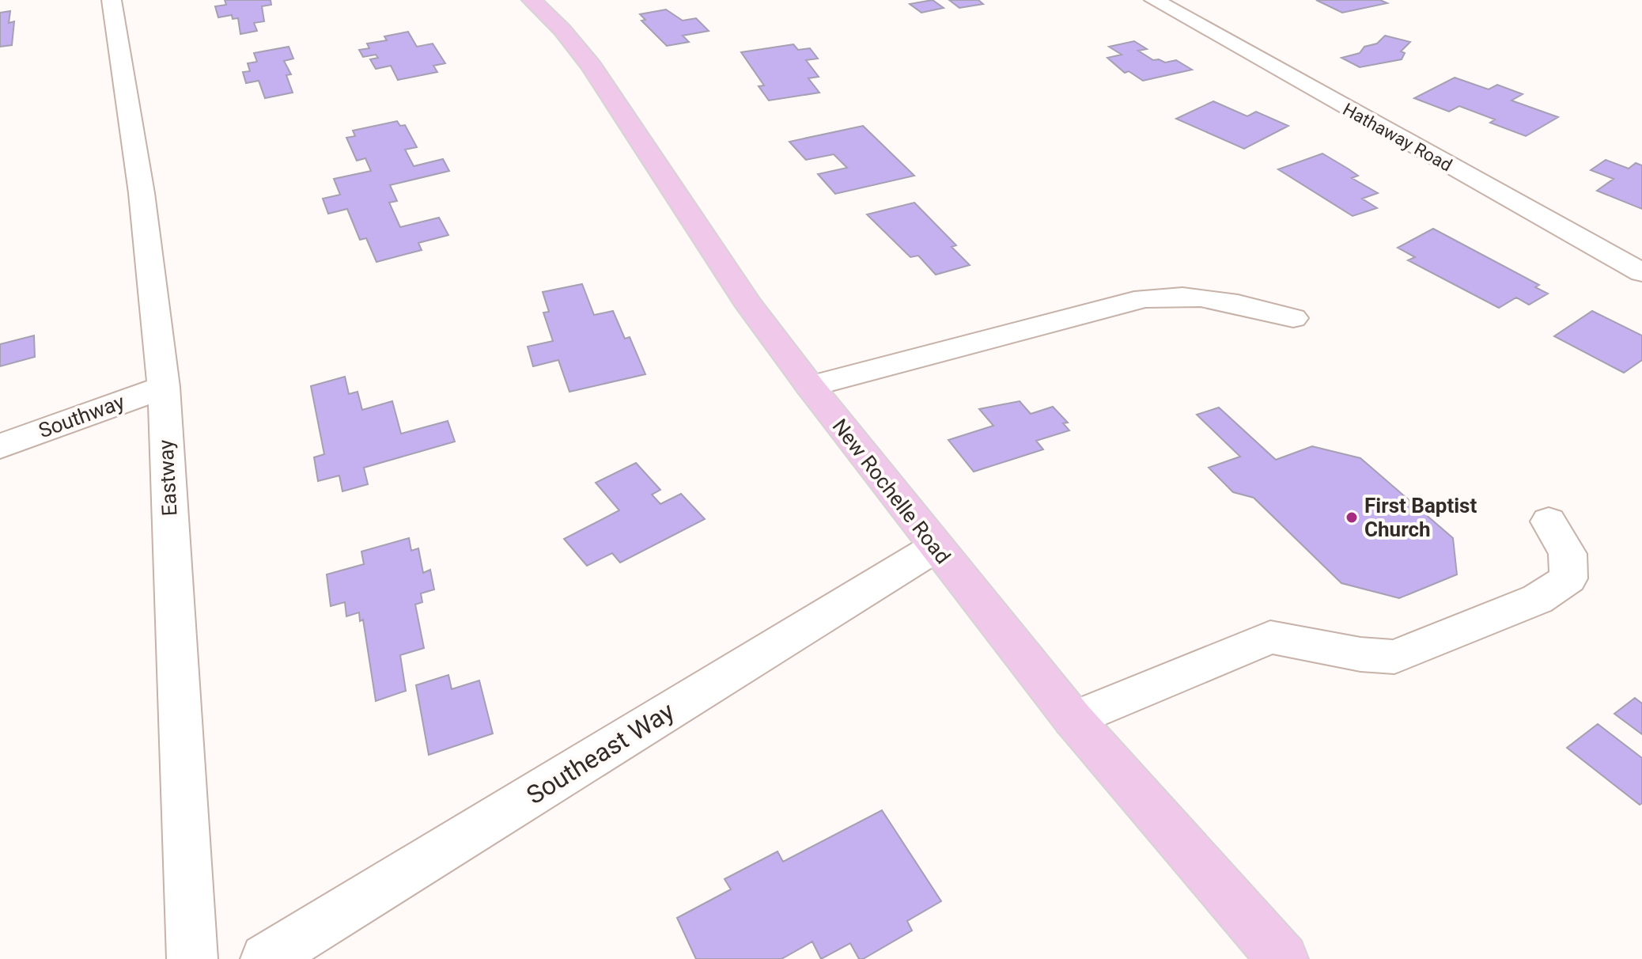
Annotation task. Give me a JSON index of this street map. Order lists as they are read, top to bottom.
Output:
{
  "streets": {
    "main road": ["New Rochelle Road"],
    "street": [
      "Hathaway Road",
      "Southway",
      "Eastway",
      "Southeast Way"
    ]
  },
  "crossings": [
    ["Southway", "Eastway"],
    ["New Rochelle Road", "Southeast Way"]
  ],
  "places": ["First Baptist Church"]
}
